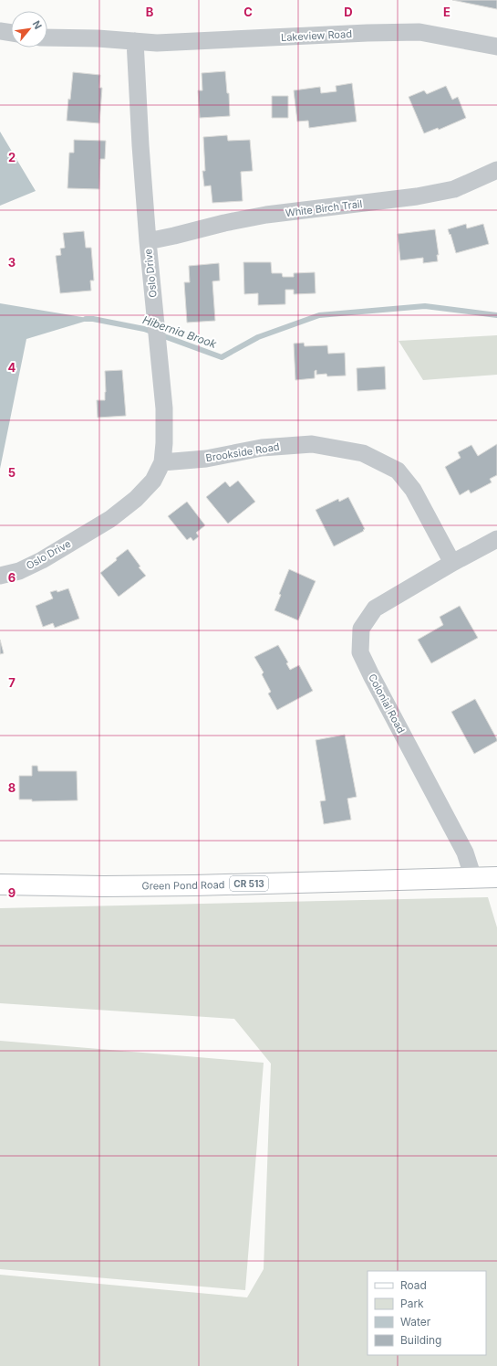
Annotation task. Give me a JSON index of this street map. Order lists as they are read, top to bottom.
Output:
{
  "streets": {
    "main road": ["CR 513", "Green Pond Road"],
    "street": [
      "Lakeview Road",
      "White Birch Trail",
      "Oslo Drive",
      "Brookside Road",
      "Colonial Road"
    ]
  },
  "crossings": [
    ["Lakeview Road", "Oslo Drive"],
    ["White Birch Trail", "Oslo Drive"],
    ["Oslo Drive", "Brookside Road"],
    ["Brookside Road", "Colonial Road"],
    ["Colonial Road", "Green Pond Road"]
  ],
  "water": ["Hibernia Brook"],
  "legend": [
    "Road",
    "Park",
    "Water",
    "Building"
  ],
  "north": "top right",
  "grid": {
    "columns": [
      "B",
      "C",
      "D",
      "E"
    ],
    "rows": [
      "2",
      "3",
      "4",
      "5",
      "6",
      "7",
      "8",
      "9"
    ]
  }
}
